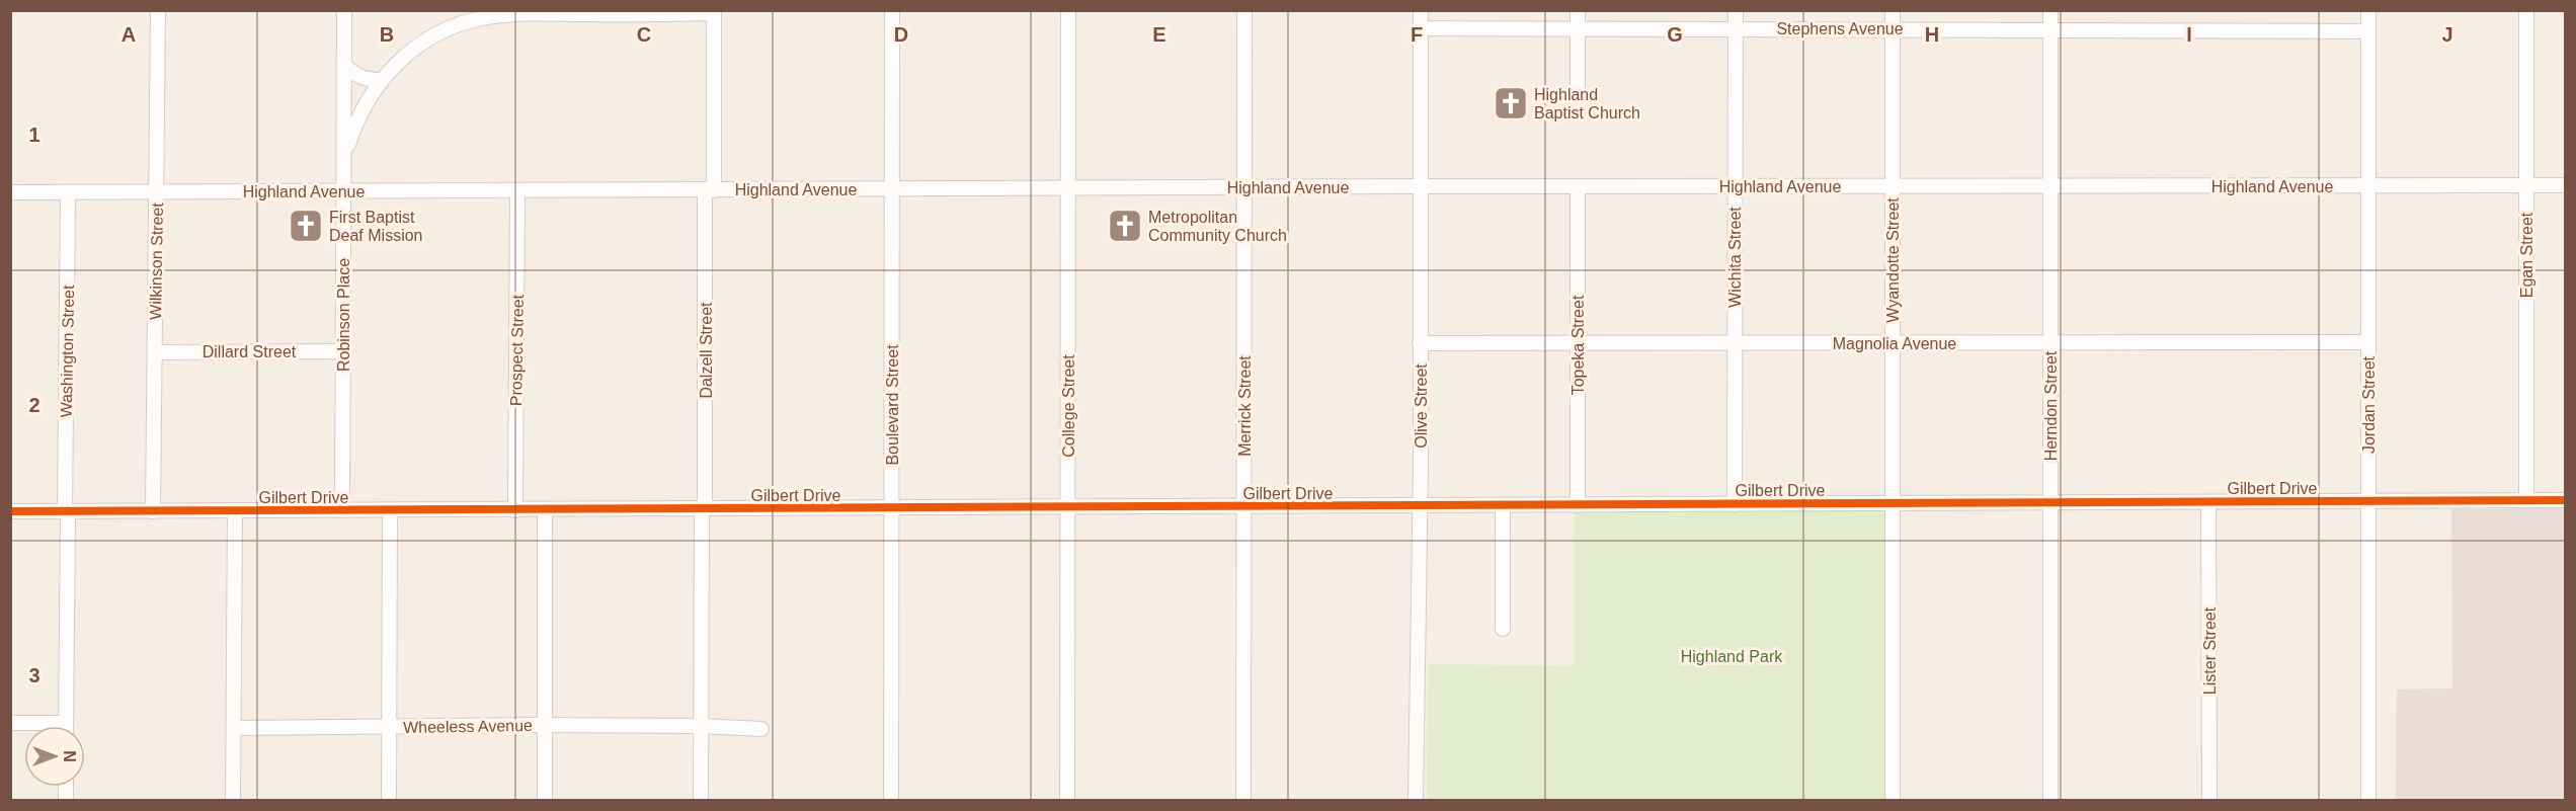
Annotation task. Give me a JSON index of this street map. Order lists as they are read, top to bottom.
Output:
{
  "streets": {
    "street": [
      "Stephens Avenue",
      "Highland Avenue",
      "Egan Street",
      "Wichita Street",
      "Wyandotte Street",
      "Wilkinson Street",
      "Robinson Place",
      "Magnolia Avenue",
      "Topeka Street",
      "Prospect Street",
      "Dalzell Street",
      "Washington Street",
      "Dillard Street",
      "Boulevard Street",
      "Jordan Street",
      "College Street",
      "Merrick Street",
      "Olive Street",
      "Herndon Street",
      "Gilbert Drive",
      "Lister Street",
      "Wheeless Avenue"
    ]
  },
  "crossings": [
    ["Stephens Avenue", "Wichita Street"],
    ["Stephens Avenue", "Wyandotte Street"],
    ["Stephens Avenue", "Jordan Street"],
    ["Stephens Avenue", "Olive Street"],
    ["Stephens Avenue", "Herndon Street"],
    ["Highland Avenue", "Egan Street"],
    ["Highland Avenue", "Wichita Street"],
    ["Highland Avenue", "Wyandotte Street"],
    ["Highland Avenue", "Wilkinson Street"],
    ["Highland Avenue", "Robinson Place"],
    ["Highland Avenue", "Topeka Street"],
    ["Highland Avenue", "Prospect Street"],
    ["Highland Avenue", "Dalzell Street"],
    ["Highland Avenue", "Washington Street"],
    ["Highland Avenue", "Boulevard Street"],
    ["Highland Avenue", "Jordan Street"],
    ["Highland Avenue", "College Street"],
    ["Highland Avenue", "Merrick Street"],
    ["Highland Avenue", "Olive Street"],
    ["Highland Avenue", "Herndon Street"],
    ["Egan Street", "Gilbert Drive"],
    ["Wichita Street", "Magnolia Avenue"],
    ["Wichita Street", "Gilbert Drive"],
    ["Wyandotte Street", "Magnolia Avenue"],
    ["Wyandotte Street", "Gilbert Drive"],
    ["Wilkinson Street", "Dillard Street"],
    ["Wilkinson Street", "Gilbert Drive"],
    ["Robinson Place", "Dillard Street"],
    ["Robinson Place", "Gilbert Drive"],
    ["Magnolia Avenue", "Topeka Street"],
    ["Magnolia Avenue", "Jordan Street"],
    ["Magnolia Avenue", "Olive Street"],
    ["Magnolia Avenue", "Herndon Street"],
    ["Topeka Street", "Gilbert Drive"],
    ["Prospect Street", "Gilbert Drive"],
    ["Dalzell Street", "Gilbert Drive"],
    ["Dalzell Street", "Wheeless Avenue"],
    ["Washington Street", "Gilbert Drive"],
    ["Boulevard Street", "Gilbert Drive"],
    ["Jordan Street", "Gilbert Drive"],
    ["College Street", "Gilbert Drive"],
    ["Merrick Street", "Gilbert Drive"],
    ["Olive Street", "Gilbert Drive"],
    ["Herndon Street", "Gilbert Drive"],
    ["Gilbert Drive", "Lister Street"]
  ],
  "parks": ["Highland Park"],
  "places": {
    "church": ["Highland Baptist Church", "First Baptist Deaf Mission", "Metropolitan Community Church"]
  },
  "north": "right",
  "grid": {
    "columns": [
      "A",
      "B",
      "C",
      "D",
      "E",
      "F",
      "G",
      "H",
      "I",
      "J"
    ],
    "rows": ["1", "2", "3"]
  }
}
